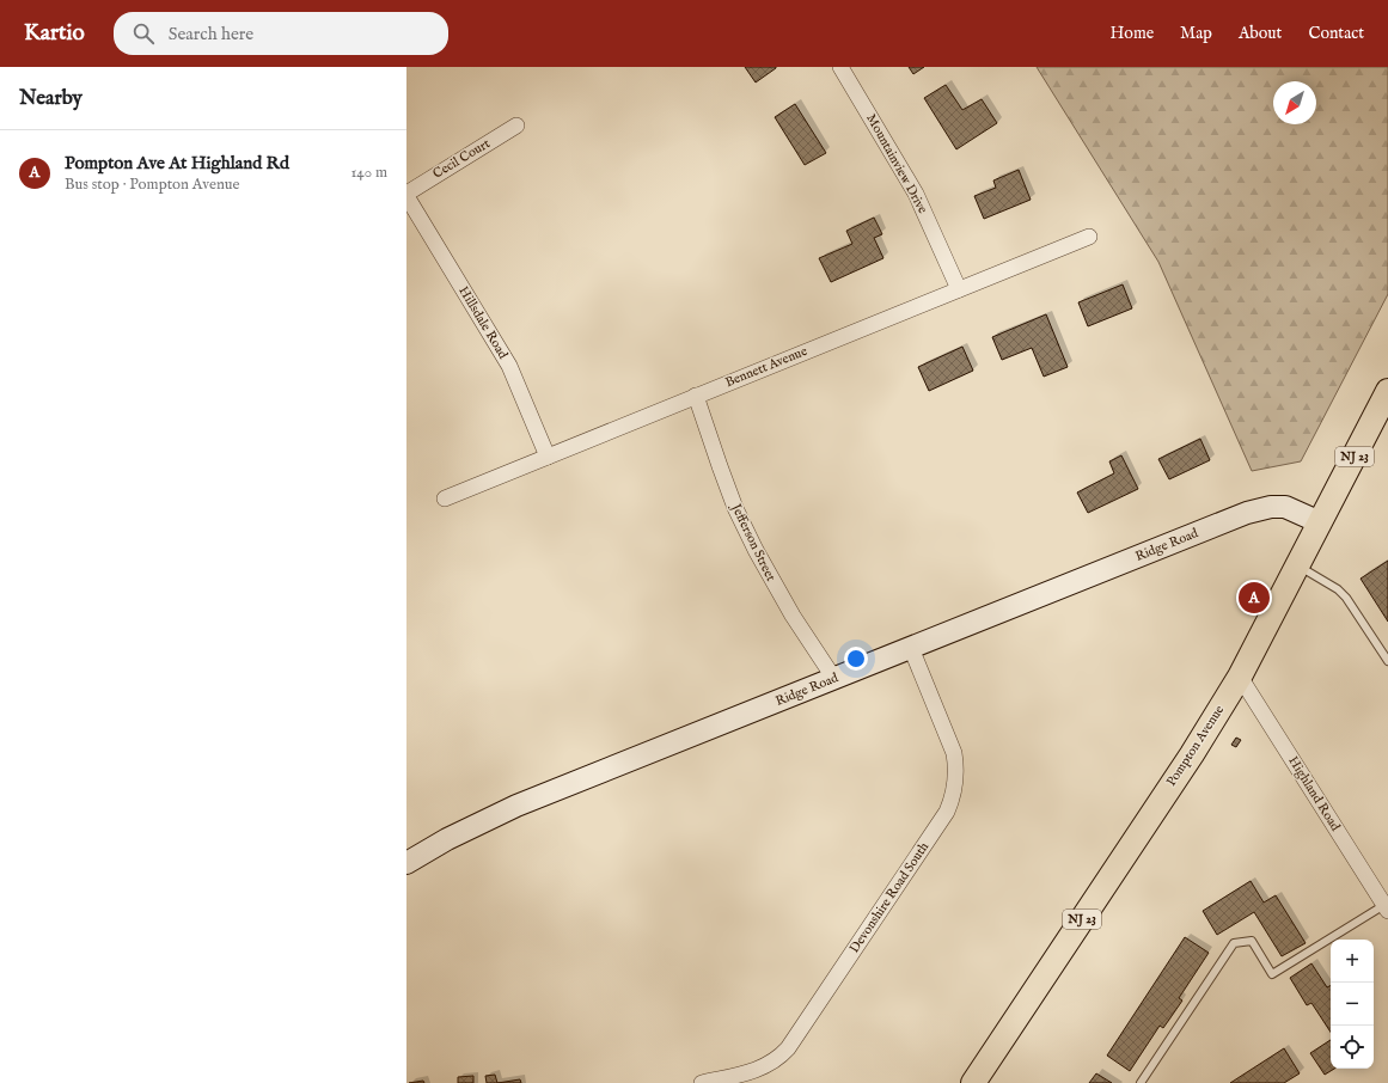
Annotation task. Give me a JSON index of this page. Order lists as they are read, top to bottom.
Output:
{
  "streets": {
    "main road": ["NJ 23", "Ridge Road", "Pompton Avenue"],
    "street": [
      "Cecil Court",
      "Mountainview Drive",
      "Hillsdale Road",
      "Bennett Avenue",
      "Jefferson Street",
      "Highland Road",
      "Devonshire Road South"
    ]
  },
  "crossings": [
    ["Cecil Court", "Hillsdale Road"],
    ["Mountainview Drive", "Bennett Avenue"],
    ["Hillsdale Road", "Bennett Avenue"],
    ["Bennett Avenue", "Jefferson Street"],
    ["Jefferson Street", "Ridge Road"],
    ["Ridge Road", "Pompton Avenue"],
    ["Ridge Road", "Devonshire Road South"],
    ["Pompton Avenue", "Highland Road"]
  ],
  "north": "bottom left",
  "page": {
    "header": "Kartio",
    "search": "Search here",
    "nav": [
      "Home",
      "Map",
      "About",
      "Contact"
    ],
    "heading": "Nearby",
    "list": [
      {
        "mark": "A",
        "name": "Pompton Ave At Highland Rd",
        "note": "Bus stop · Pompton Avenue",
        "value": "140 m"
      }
    ],
    "pins": "A",
    "map_buttons": ["+", "−"]
  }
}
